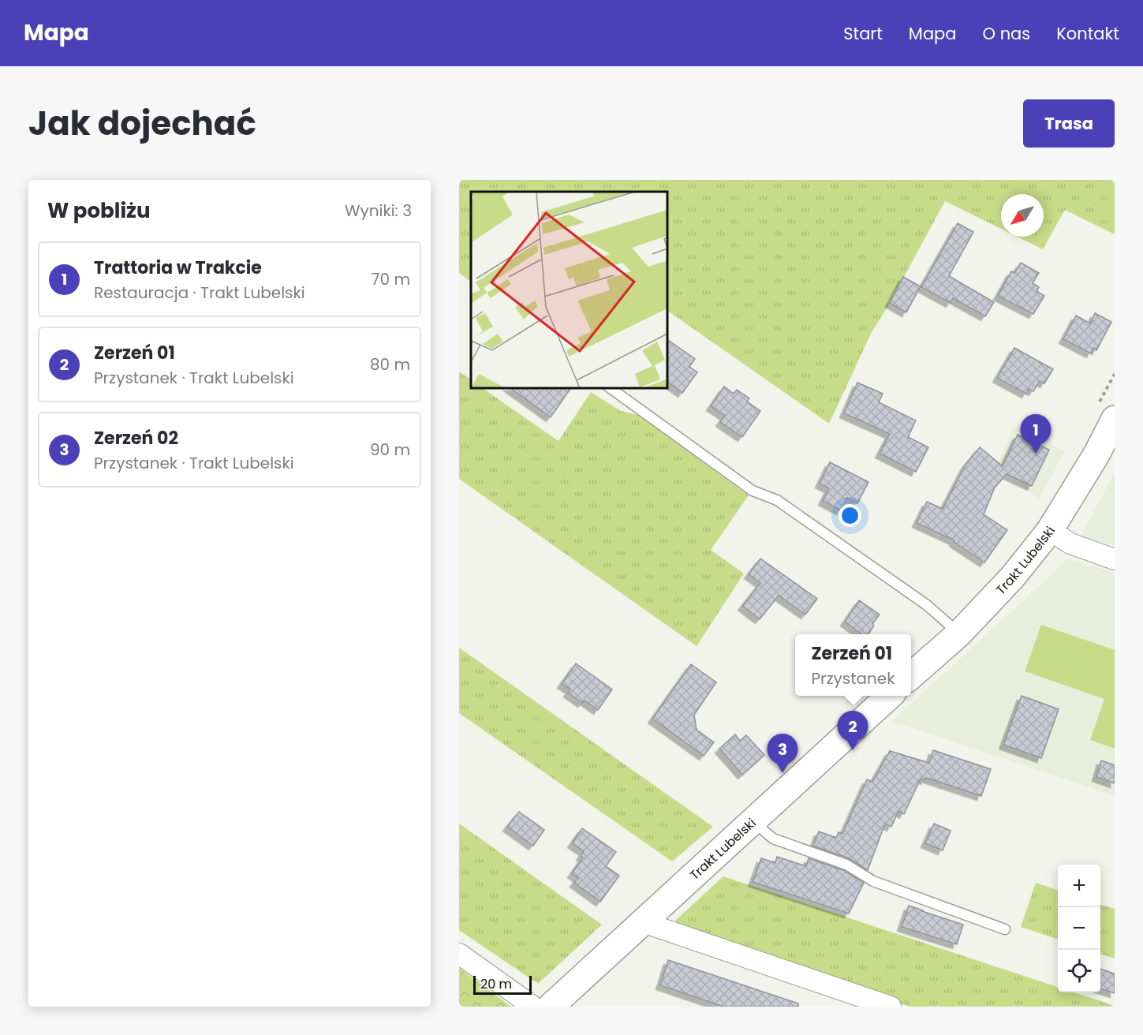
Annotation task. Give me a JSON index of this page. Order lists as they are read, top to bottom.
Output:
{
  "streets": {
    "street": ["Trakt Lubelski"]
  },
  "scale_bar": "20 m",
  "north": "bottom left",
  "page": {
    "header": "Mapa",
    "nav": [
      "Start",
      "Mapa",
      "O nas",
      "Kontakt"
    ],
    "title": "Jak dojechać",
    "buttons": "Trasa",
    "heading": ["W pobliżu", "Wyniki: 3"],
    "list": [
      {
        "mark": "1",
        "name": "Trattoria w Trakcie",
        "note": "Restauracja · Trakt Lubelski",
        "value": "70 m"
      },
      {
        "mark": "2",
        "name": "Zerzeń 01",
        "note": "Przystanek · Trakt Lubelski",
        "value": "80 m"
      },
      {
        "mark": "3",
        "name": "Zerzeń 02",
        "note": "Przystanek · Trakt Lubelski",
        "value": "90 m"
      }
    ],
    "pins": ["1", "2", "3"],
    "popup": ["Zerzeń 01", "Przystanek"],
    "map_buttons": ["+", "−"],
    "scale": "20 m"
  }
}
